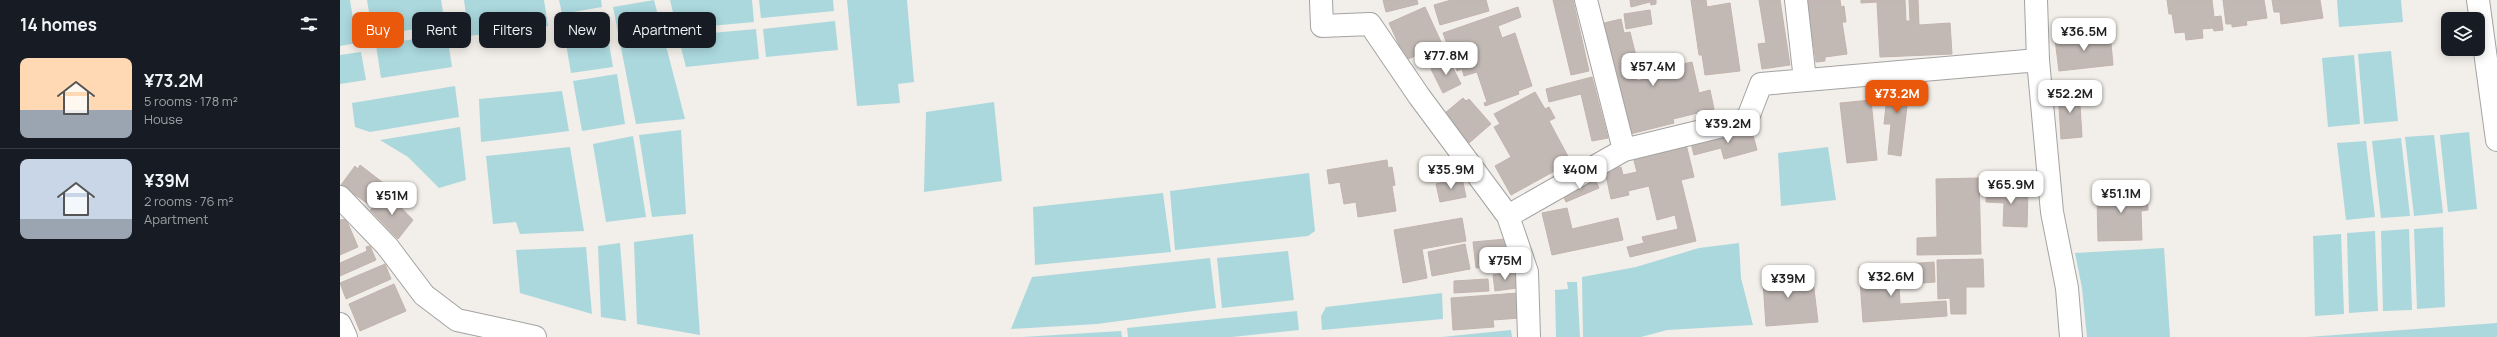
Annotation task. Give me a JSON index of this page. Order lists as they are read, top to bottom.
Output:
{
  "page": {
    "heading": "14 homes",
    "chip": [
      "Buy",
      "Rent",
      "Filters",
      "New",
      "Apartment"
    ],
    "price": [
      "¥36.5M",
      "¥77.8M",
      "¥57.4M",
      "¥73.2M",
      "¥52.2M",
      "¥39.2M",
      "¥35.9M",
      "¥40M",
      "¥65.9M",
      "¥51.1M",
      "¥51M",
      "¥75M",
      "¥32.6M",
      "¥39M"
    ],
    "list": [
      {
        "name": "¥73.2M",
        "note": "5 rooms · 178 m² · House"
      },
      {
        "name": "¥39M",
        "note": "2 rooms · 76 m² · Apartment"
      }
    ]
  }
}
